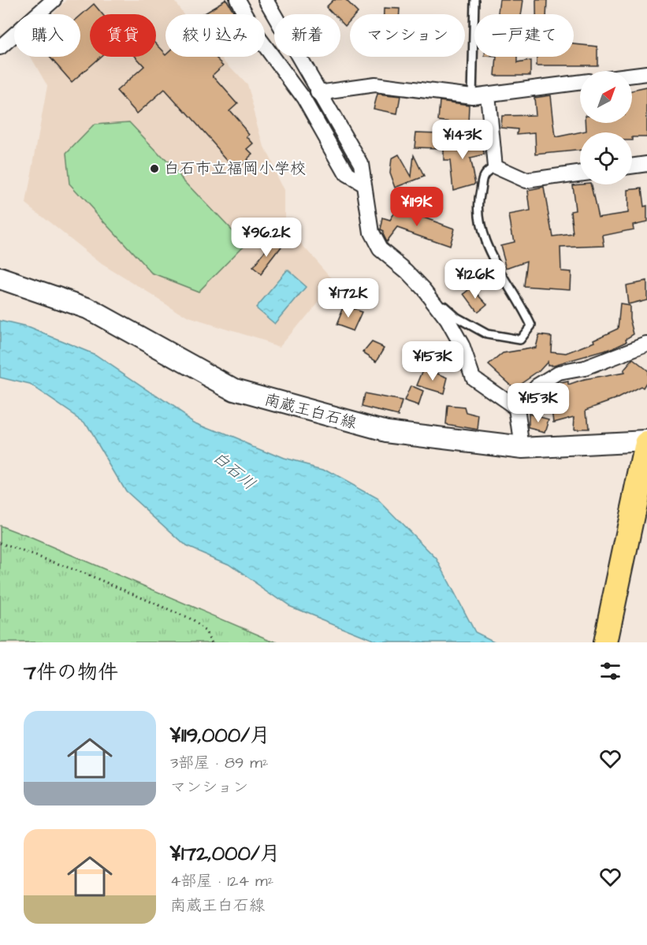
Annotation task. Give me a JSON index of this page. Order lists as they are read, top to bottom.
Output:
{
  "streets": {
    "main road": ["南蔵王白石線"]
  },
  "water": ["白石川"],
  "places": ["白石市立福岡小学校"],
  "north": "top right",
  "page": {
    "chip": [
      "購入",
      "賃貸",
      "絞り込み",
      "新着",
      "マンション",
      "一戸建て"
    ],
    "price": [
      "¥143K",
      "¥119K",
      "¥96.2K",
      "¥126K",
      "¥172K",
      "¥153K",
      "¥153K"
    ],
    "heading": "7件の物件",
    "list": [
      {
        "name": "¥119,000/月",
        "note": "3部屋 · 89 m² · マンション"
      },
      {
        "name": "¥172,000/月",
        "note": "4部屋 · 124 m² · 南蔵王白石線"
      }
    ]
  }
}
